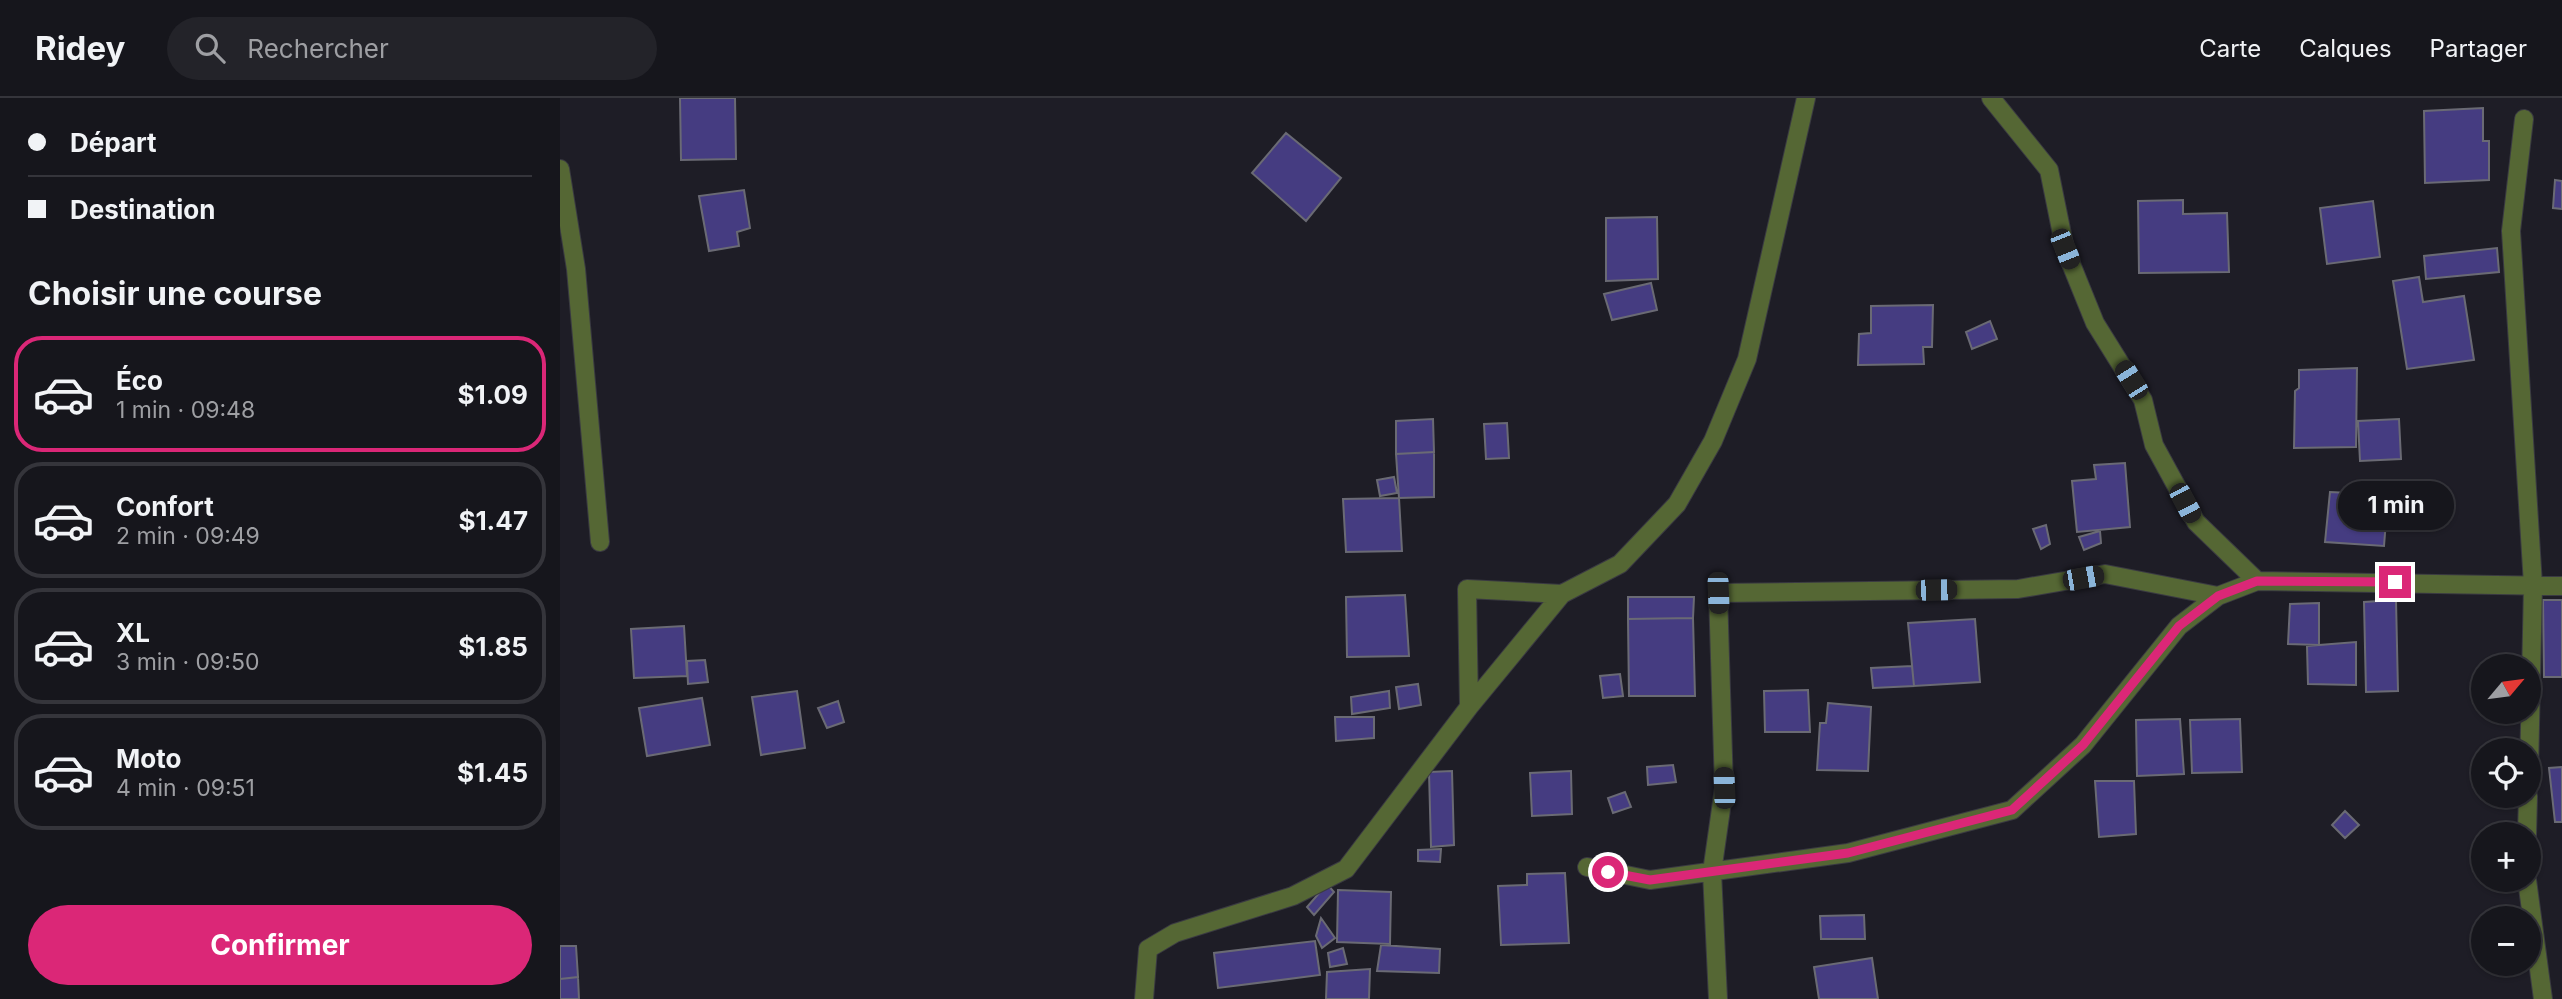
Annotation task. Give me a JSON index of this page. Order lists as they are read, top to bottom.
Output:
{
  "north": "top right",
  "page": {
    "header": "Ridey",
    "search": "Rechercher",
    "nav": ["Carte", "Calques", "Partager"],
    "banner": ["Départ", "Destination"],
    "heading": "Choisir une course",
    "list": [
      {
        "name": "Éco",
        "note": "1 min · 09:48",
        "value": "$1.09"
      },
      {
        "name": "Confort",
        "note": "2 min · 09:49",
        "value": "$1.47"
      },
      {
        "name": "XL",
        "note": "3 min · 09:50",
        "value": "$1.85"
      },
      {
        "name": "Moto",
        "note": "4 min · 09:51",
        "value": "$1.45"
      }
    ],
    "bubble": "1 min",
    "map_buttons": ["+", "−"],
    "buttons": "Confirmer"
  }
}
